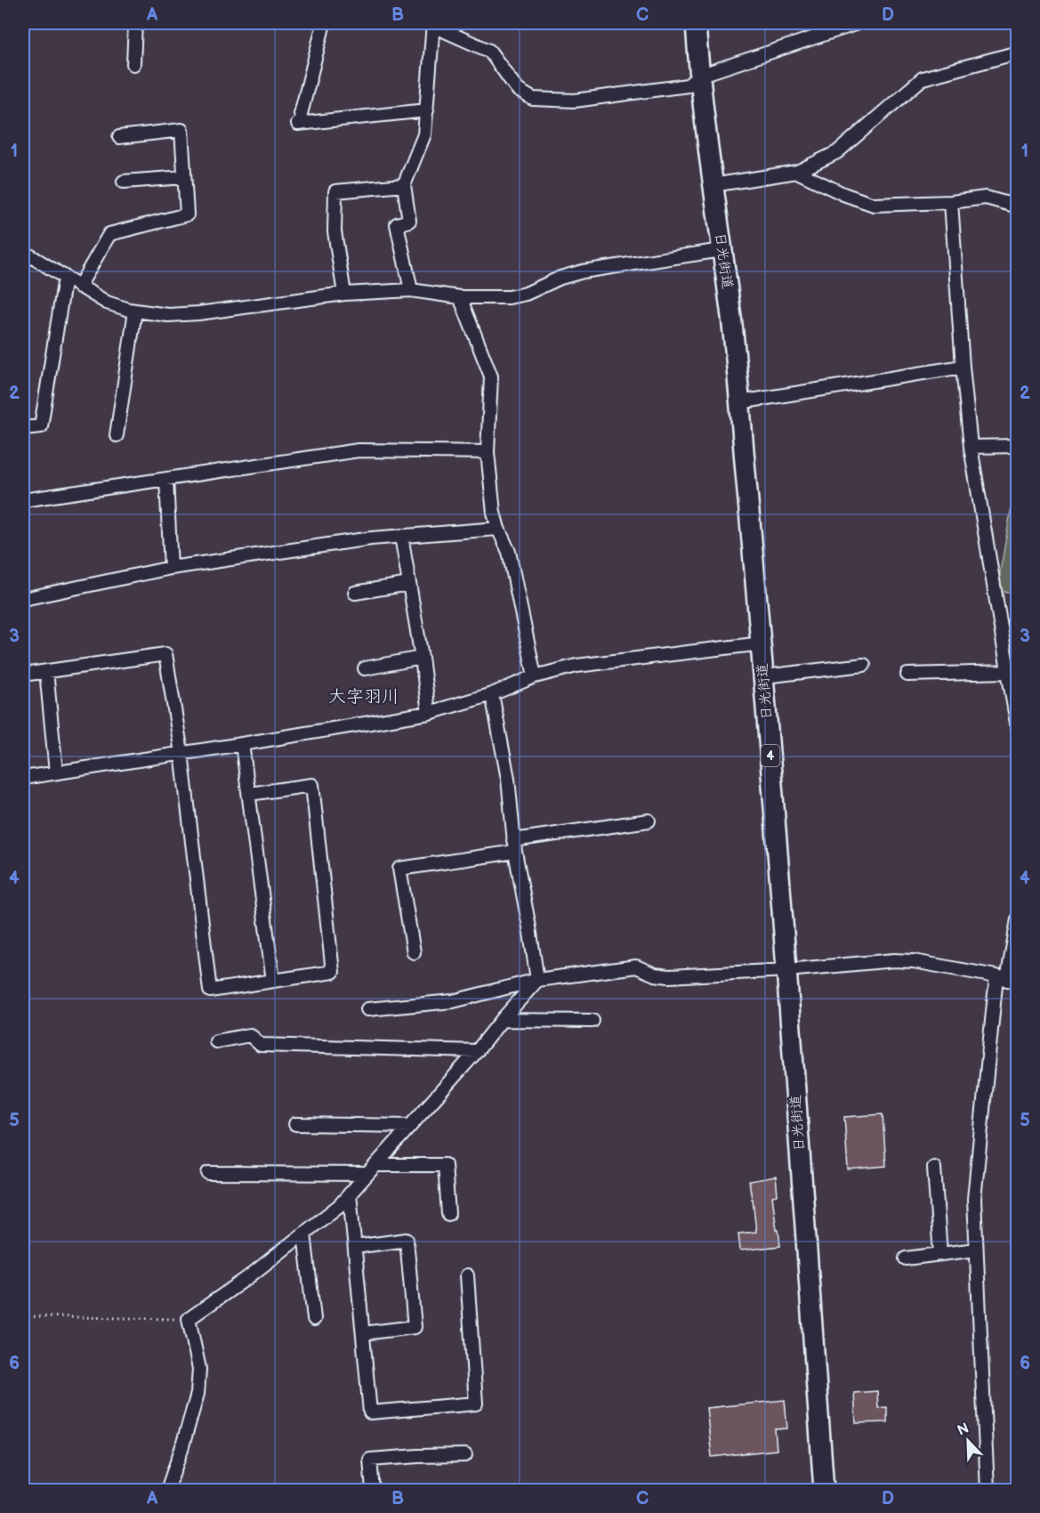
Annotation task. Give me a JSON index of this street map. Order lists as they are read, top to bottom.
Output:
{
  "streets": {
    "highway": ["日光街道", "4"]
  },
  "districts": ["大字羽川"],
  "north": "top left",
  "grid": {
    "columns": [
      "A",
      "B",
      "C",
      "D"
    ],
    "rows": [
      "1",
      "2",
      "3",
      "4",
      "5",
      "6"
    ]
  }
}
